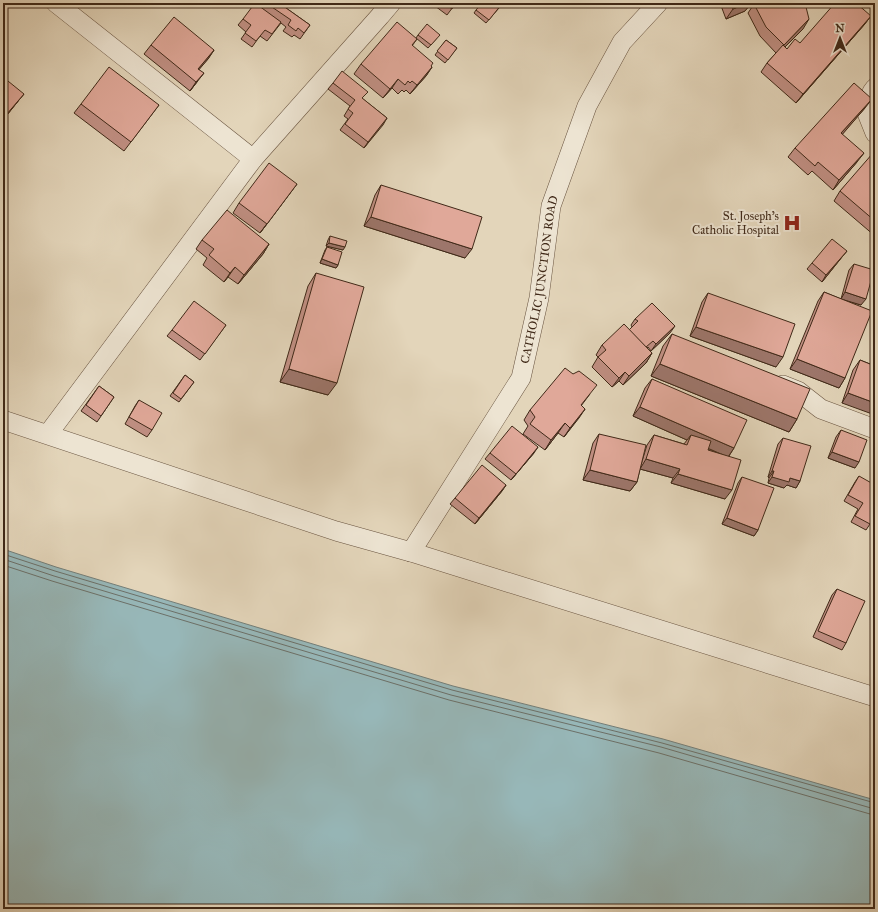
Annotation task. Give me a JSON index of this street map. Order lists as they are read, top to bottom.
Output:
{
  "streets": {
    "street": ["CATHOLIC JUNCTION ROAD"]
  },
  "places": {
    "hospital": ["St. Joseph's Catholic Hospital"]
  },
  "north": "top"
}
